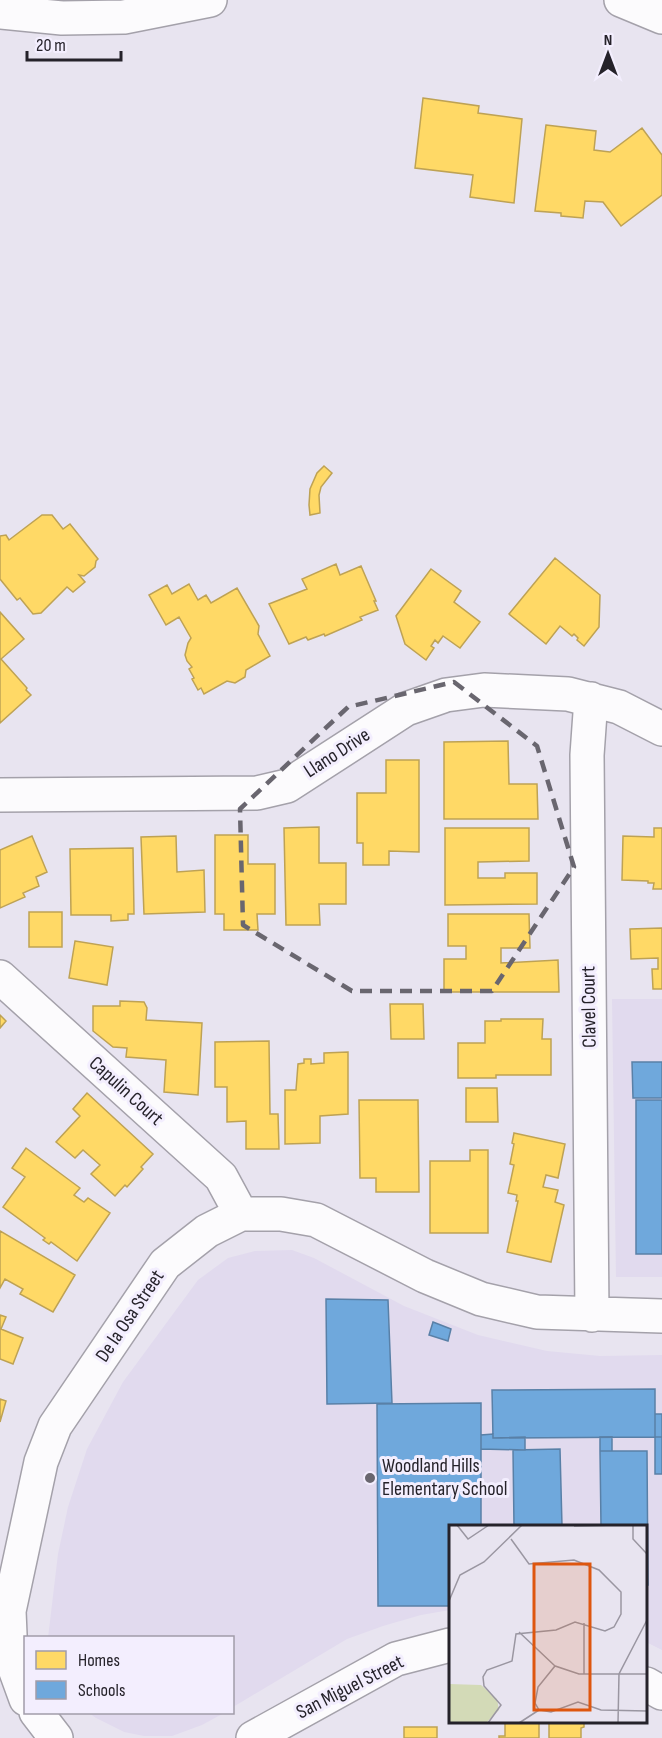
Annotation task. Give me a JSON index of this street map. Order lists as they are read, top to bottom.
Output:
{
  "streets": {
    "street": [
      "Llano Drive",
      "Clavel Court",
      "Capulin Court",
      "De la Osa Street",
      "San Miguel Street"
    ]
  },
  "crossings": [
    ["Llano Drive", "Clavel Court"],
    ["Clavel Court", "De la Osa Street"],
    ["Capulin Court", "De la Osa Street"]
  ],
  "places": ["Woodland Hills Elementary School"],
  "legend": ["Homes", "Schools"],
  "scale_bar": "20 m",
  "north": "top"
}
